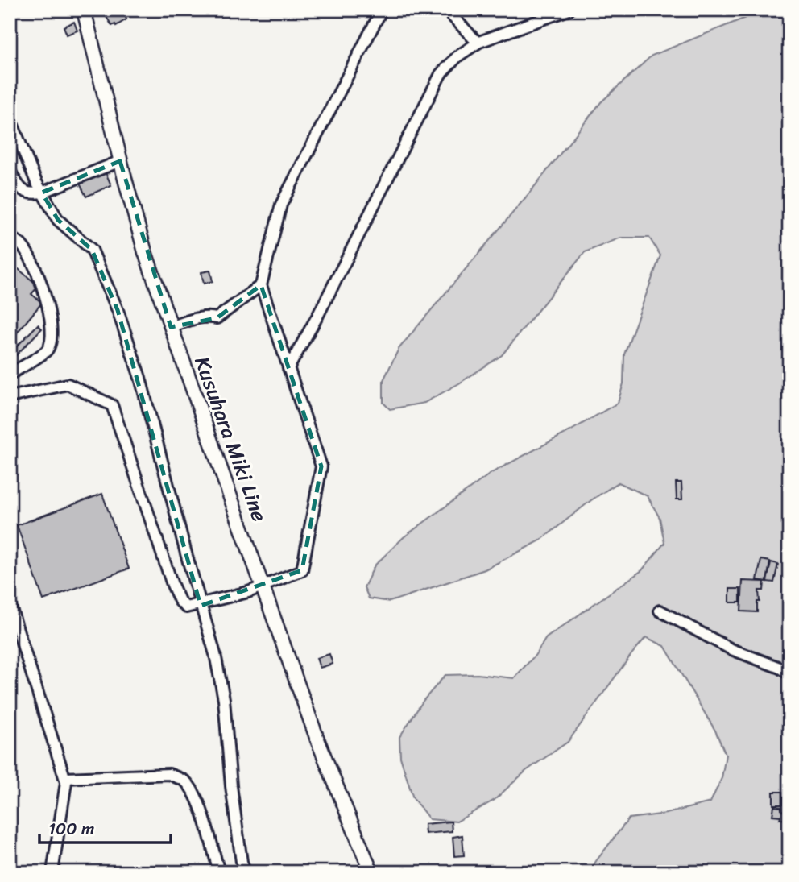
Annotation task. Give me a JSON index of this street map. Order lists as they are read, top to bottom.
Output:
{
  "streets": {
    "main road": ["Kusuhara Miki Line"]
  },
  "scale_bar": "100 m"
}
